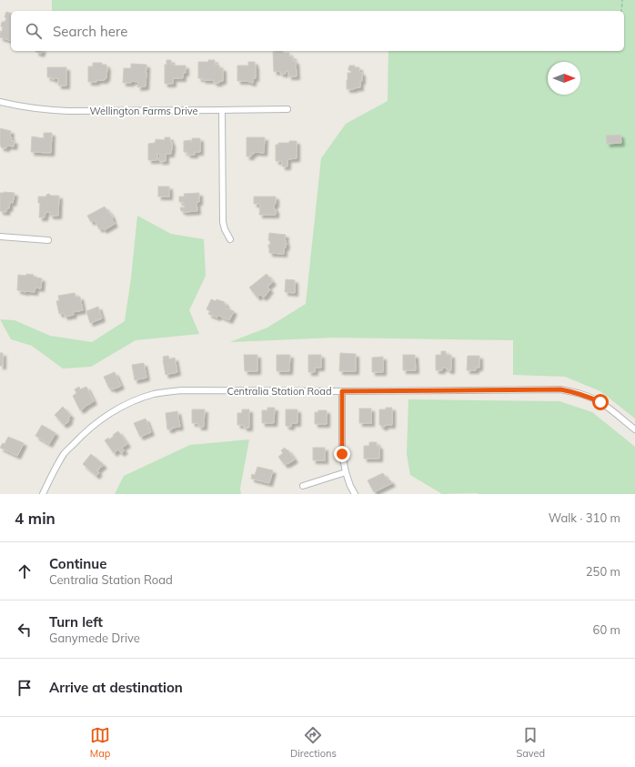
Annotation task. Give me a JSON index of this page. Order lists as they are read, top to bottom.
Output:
{
  "streets": {
    "street": ["Wellington Farms Drive", "Centralia Station Road"]
  },
  "north": "right",
  "page": {
    "search": "Search here",
    "heading": ["4 min", "Walk · 310 m"],
    "list": [
      ["Continue", "Centralia Station Road", "250 m"],
      ["Turn left", "Ganymede Drive", "60 m"],
      "Arrive at destination"
    ],
    "nav": ["Map", "Directions", "Saved"]
  }
}
